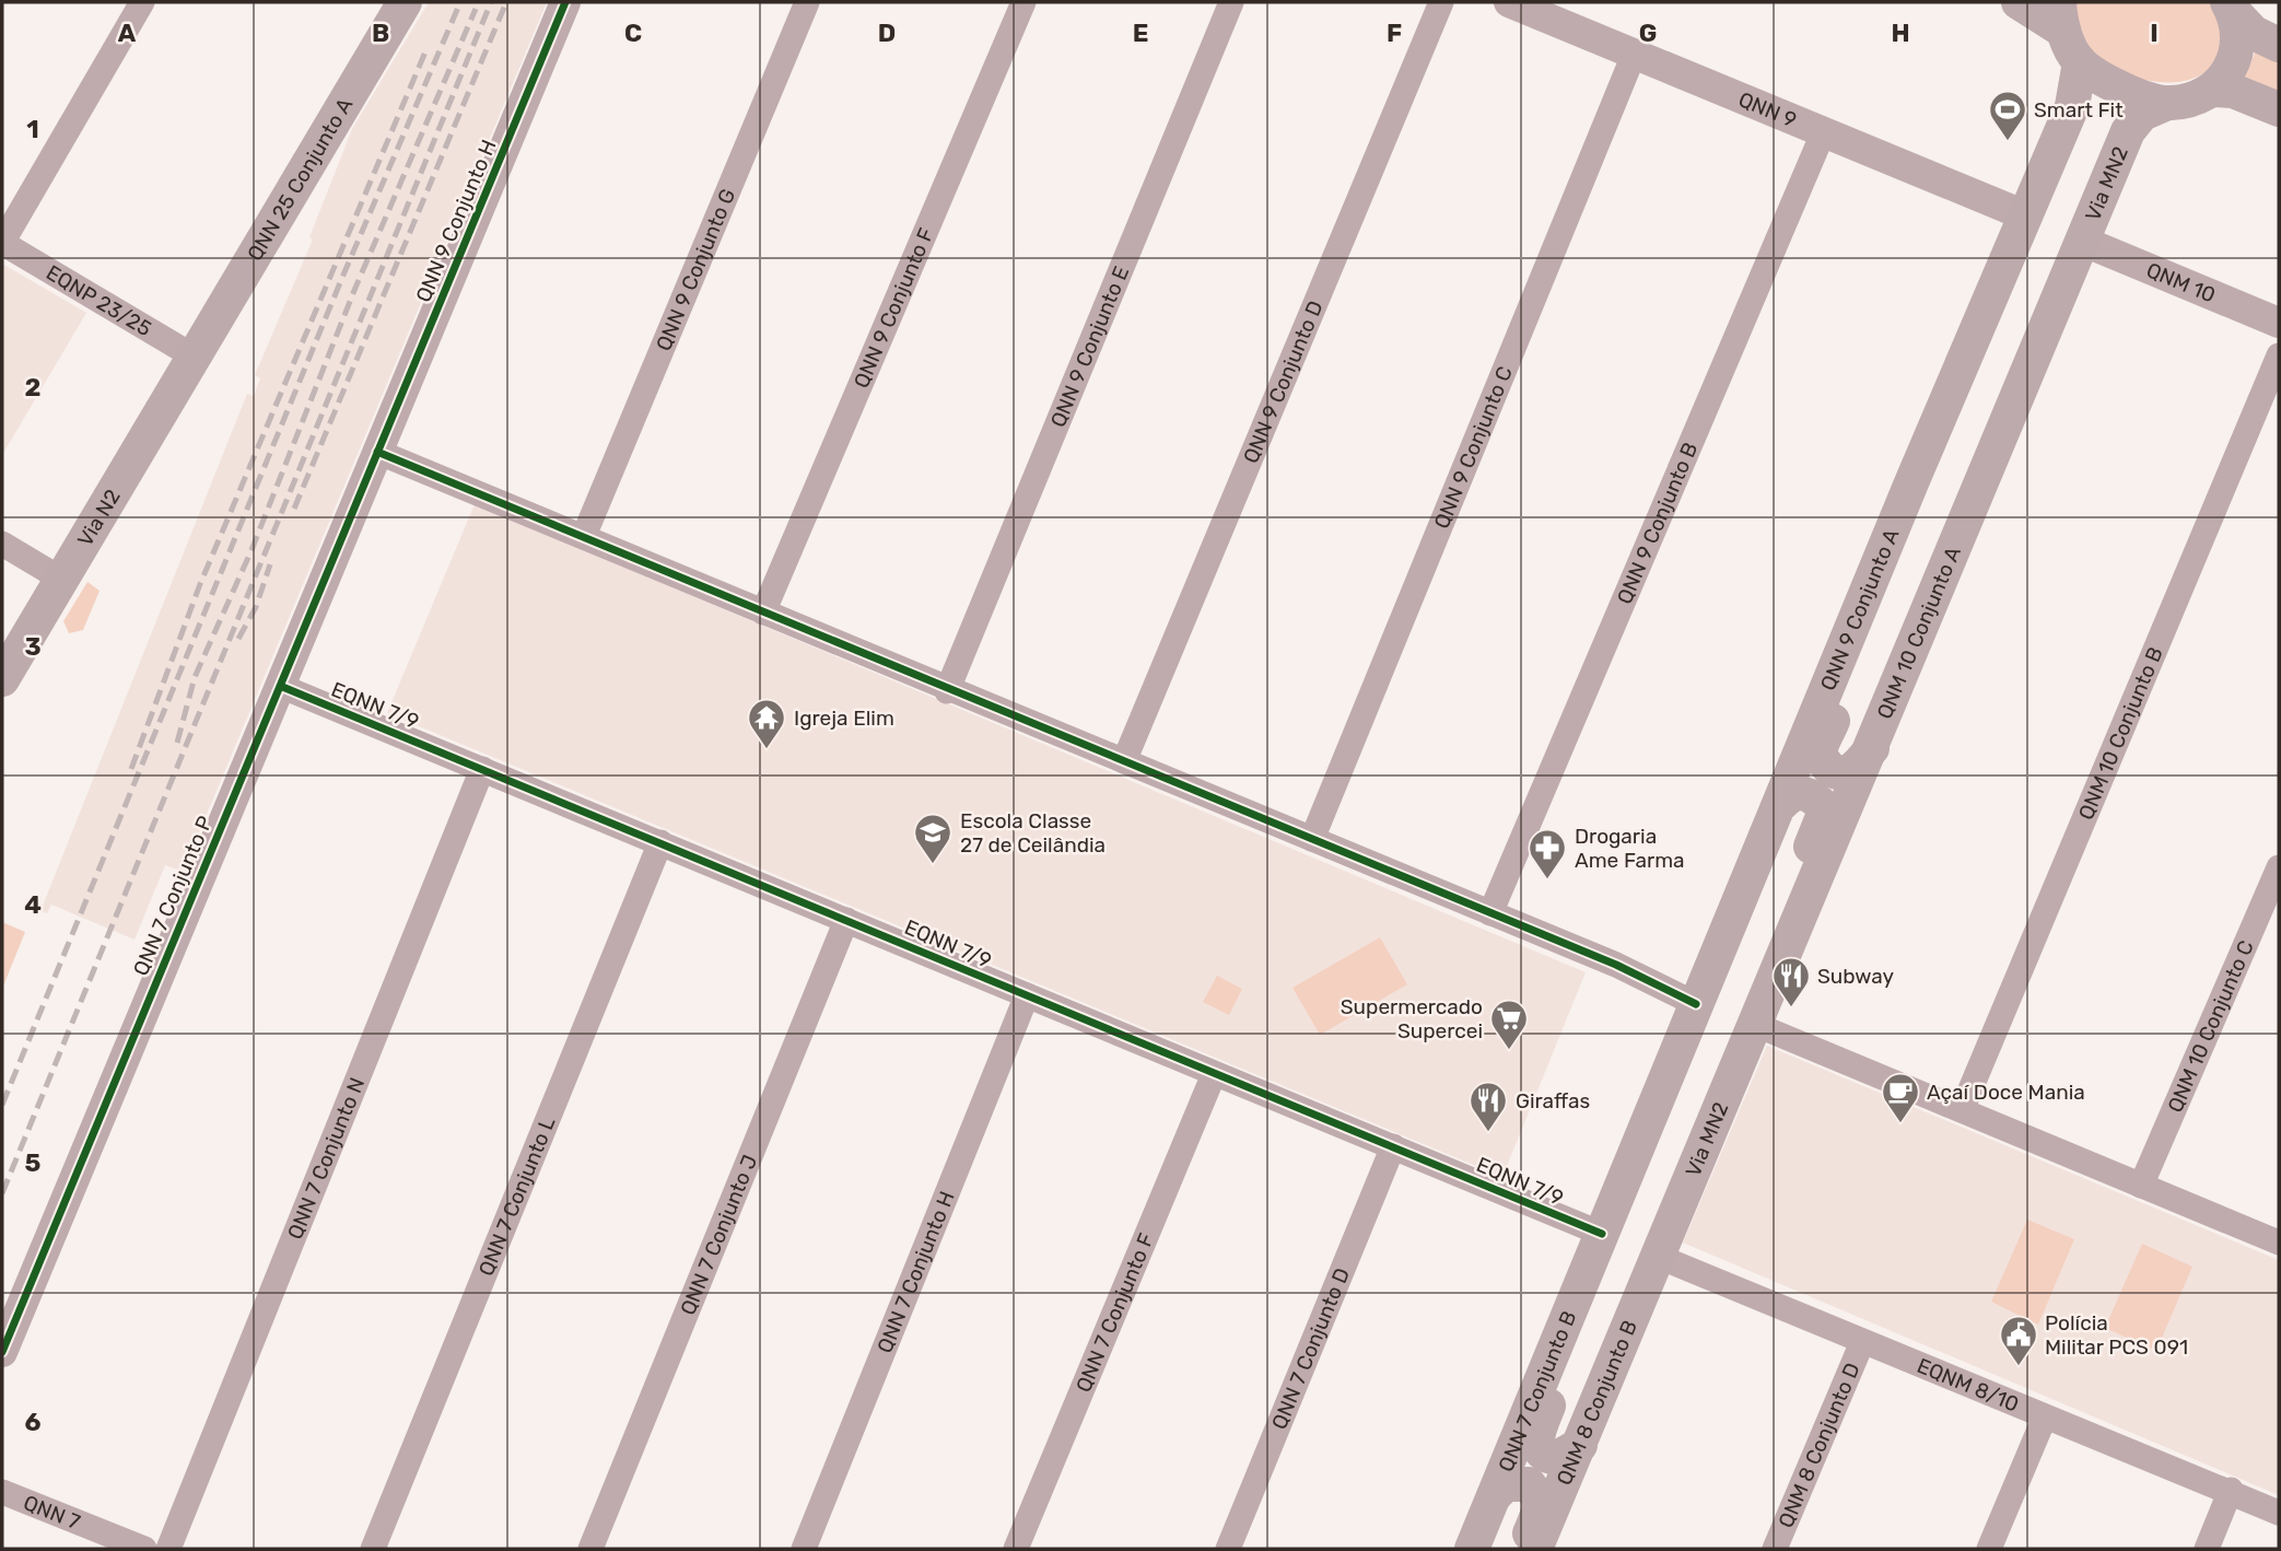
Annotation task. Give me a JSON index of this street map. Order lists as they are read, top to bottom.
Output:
{
  "streets": {
    "main road": [
      "QNN 25 Conjunto A",
      "Via MN2",
      "Via N2",
      "QNN 9 Conjunto A",
      "QNM 10 Conjunto A",
      "QNN 7 Conjunto B",
      "QNM 8 Conjunto B"
    ],
    "street": [
      "QNN 9",
      "QNN 9 Conjunto H",
      "QNN 9 Conjunto G",
      "QNM 10",
      "EQNP 23/25",
      "QNN 9 Conjunto F",
      "QNN 9 Conjunto E",
      "QNN 9 Conjunto D",
      "QNN 9 Conjunto C",
      "QNN 9 Conjunto B",
      "EQNN 7/9",
      "QNM 10 Conjunto B",
      "QNN 7 Conjunto P",
      "QNM 10 Conjunto C",
      "QNN 7 Conjunto N",
      "QNN 7 Conjunto L",
      "QNN 7 Conjunto J",
      "QNN 7 Conjunto H",
      "QNN 7 Conjunto F",
      "QNN 7 Conjunto D",
      "EQNM 8/10",
      "QNM 8 Conjunto D",
      "QNN 7"
    ]
  },
  "crossings": [
    ["QNN 9", "QNN 9 Conjunto C"],
    ["QNN 9", "QNN 9 Conjunto B"],
    ["QNN 9", "QNN 9 Conjunto A"],
    ["QNN 25 Conjunto A", "EQNP 23/25"],
    ["QNN 25 Conjunto A", "Via N2"],
    ["Via MN2", "QNM 10"],
    ["Via MN2", "QNM 10 Conjunto A"],
    ["Via MN2", "EQNM 8/10"],
    ["Via MN2", "QNM 8 Conjunto B"],
    ["QNN 9 Conjunto H", "QNN 7 Conjunto P"],
    ["QNM 10", "QNM 10 Conjunto A"],
    ["EQNP 23/25", "Via N2"],
    ["EQNN 7/9", "QNN 7 Conjunto P"],
    ["EQNN 7/9", "QNN 7 Conjunto N"],
    ["EQNN 7/9", "QNN 7 Conjunto L"],
    ["EQNN 7/9", "QNN 7 Conjunto J"],
    ["EQNN 7/9", "QNN 7 Conjunto H"],
    ["EQNN 7/9", "QNN 7 Conjunto F"],
    ["EQNN 7/9", "QNN 7 Conjunto D"],
    ["EQNN 7/9", "QNN 7 Conjunto B"],
    ["EQNM 8/10", "QNM 8 Conjunto B"],
    ["EQNM 8/10", "QNM 8 Conjunto D"]
  ],
  "places": {
    "sports": ["Smart Fit"],
    "temple": ["Igreja Elim"],
    "school or university": ["Escola Classe 27 de Ceilândia"],
    "pharmacy": ["Drogaria Ame Farma"],
    "restaurant": ["Subway", "Giraffas"],
    "supermarket": ["Supermercado Supercei"],
    "cafe": ["Açaí Doce Mania"],
    "public building": ["Polícia Militar PCS 091"]
  },
  "grid": {
    "columns": [
      "A",
      "B",
      "C",
      "D",
      "E",
      "F",
      "G",
      "H",
      "I"
    ],
    "rows": [
      "1",
      "2",
      "3",
      "4",
      "5",
      "6"
    ]
  }
}
